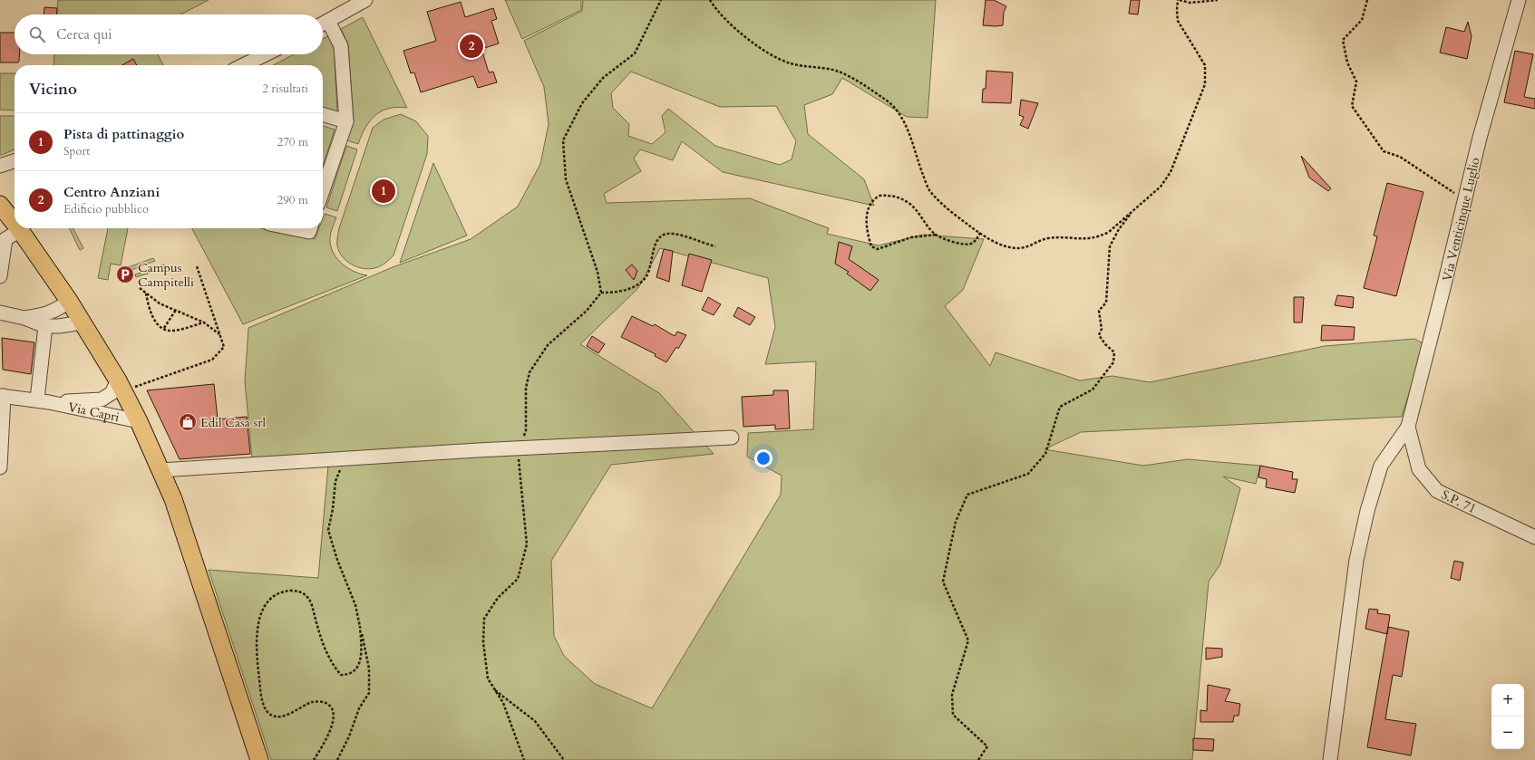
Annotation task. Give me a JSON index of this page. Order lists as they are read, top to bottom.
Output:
{
  "streets": {
    "street": ["Via Venticinque Luglio", "Via Capri", "S.P. 71"]
  },
  "crossings": [
    ["Via Venticinque Luglio", "S.P. 71"]
  ],
  "places": {
    "parking": ["Campus Campitelli"],
    "shop": ["Edil Casa srl"]
  },
  "page": {
    "search": "Cerca qui",
    "pins": ["2", "1"],
    "heading": ["Vicino", "2 risultati"],
    "list": [
      {
        "mark": "1",
        "name": "Pista di pattinaggio",
        "note": "Sport",
        "value": "270 m"
      },
      {
        "mark": "2",
        "name": "Centro Anziani",
        "note": "Edificio pubblico",
        "value": "290 m"
      }
    ],
    "map_buttons": ["+", "−"]
  }
}
